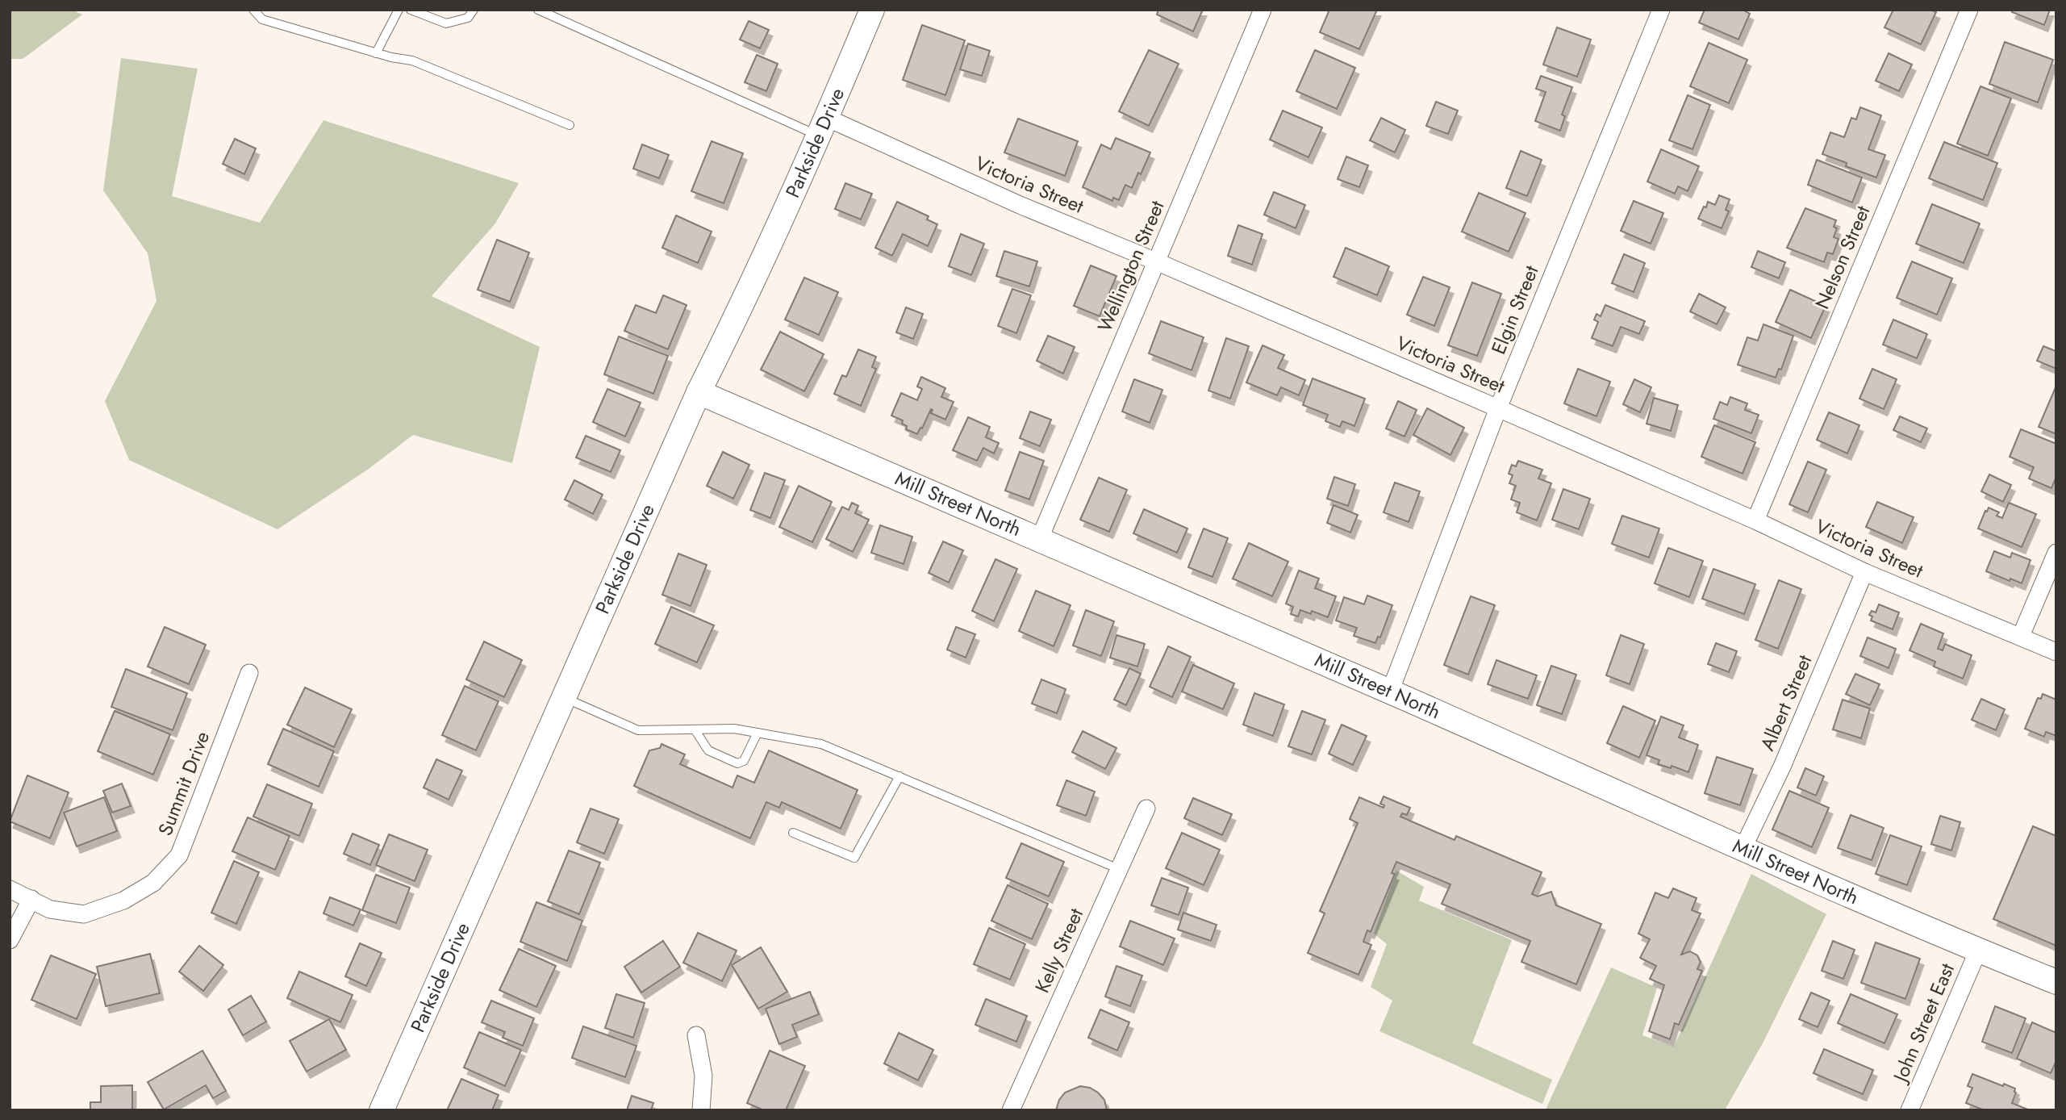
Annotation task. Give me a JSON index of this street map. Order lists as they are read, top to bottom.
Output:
{
  "streets": {
    "main road": ["Parkside Drive", "Mill Street North"],
    "street": [
      "Victoria Street",
      "Nelson Street",
      "Wellington Street",
      "Elgin Street",
      "Albert Street",
      "Summit Drive",
      "Kelly Street",
      "John Street East"
    ]
  },
  "crossings": [
    ["Parkside Drive", "Victoria Street"],
    ["Parkside Drive", "Mill Street North"],
    ["Victoria Street", "Nelson Street"],
    ["Victoria Street", "Wellington Street"],
    ["Victoria Street", "Elgin Street"],
    ["Victoria Street", "Albert Street"],
    ["Wellington Street", "Mill Street North"],
    ["Elgin Street", "Mill Street North"],
    ["Mill Street North", "Albert Street"],
    ["Mill Street North", "John Street East"]
  ]
}
